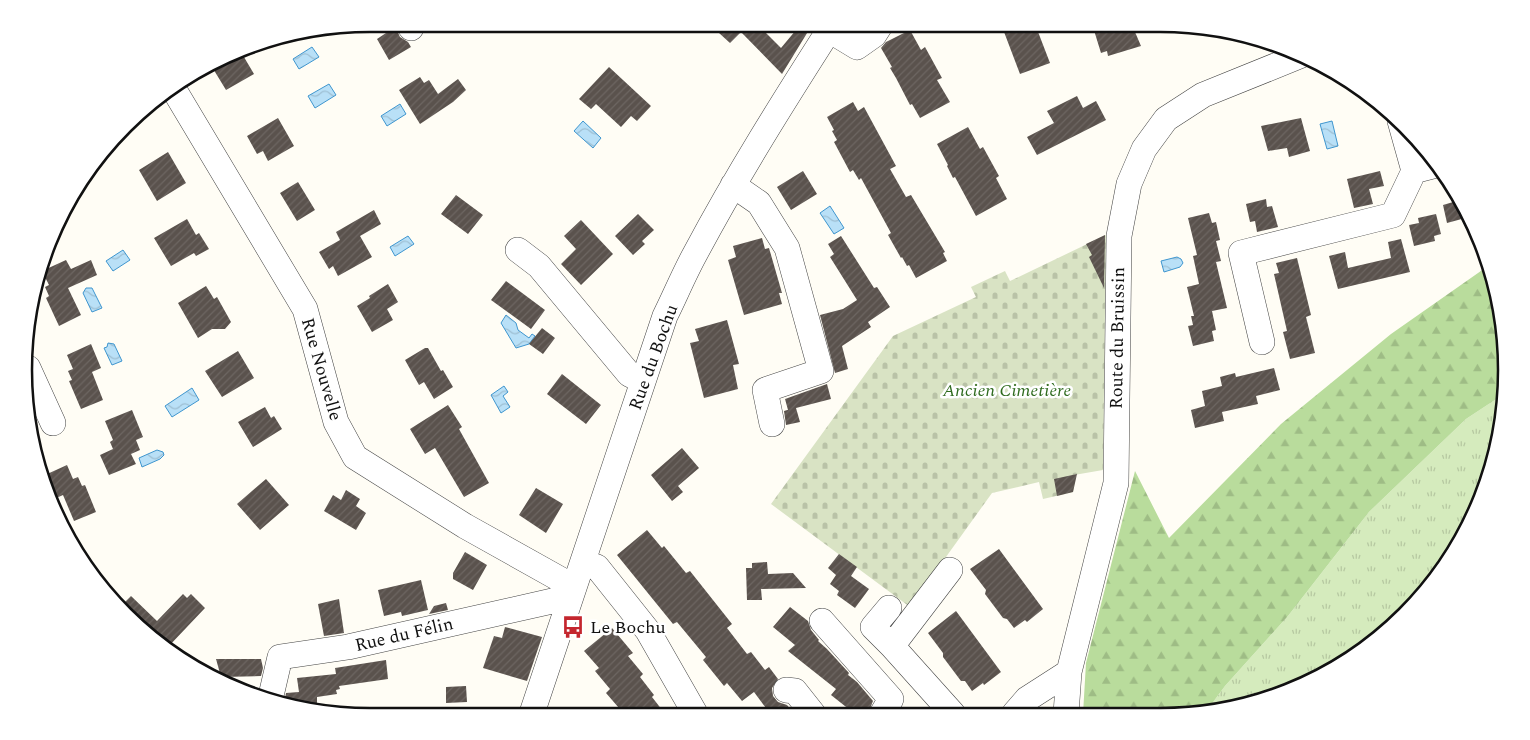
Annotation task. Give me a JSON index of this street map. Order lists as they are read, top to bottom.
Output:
{
  "streets": {
    "street": [
      "Route du Bruissin",
      "Rue du Bochu",
      "Rue Nouvelle",
      "Rue du Félin"
    ]
  },
  "crossings": [
    ["Rue du Bochu", "Rue Nouvelle"],
    ["Rue du Bochu", "Rue du Félin"],
    ["Rue Nouvelle", "Rue du Félin"]
  ],
  "parks": ["Ancien Cimetière"],
  "places": {
    "bus stop": ["Le Bochu"]
  }
}
